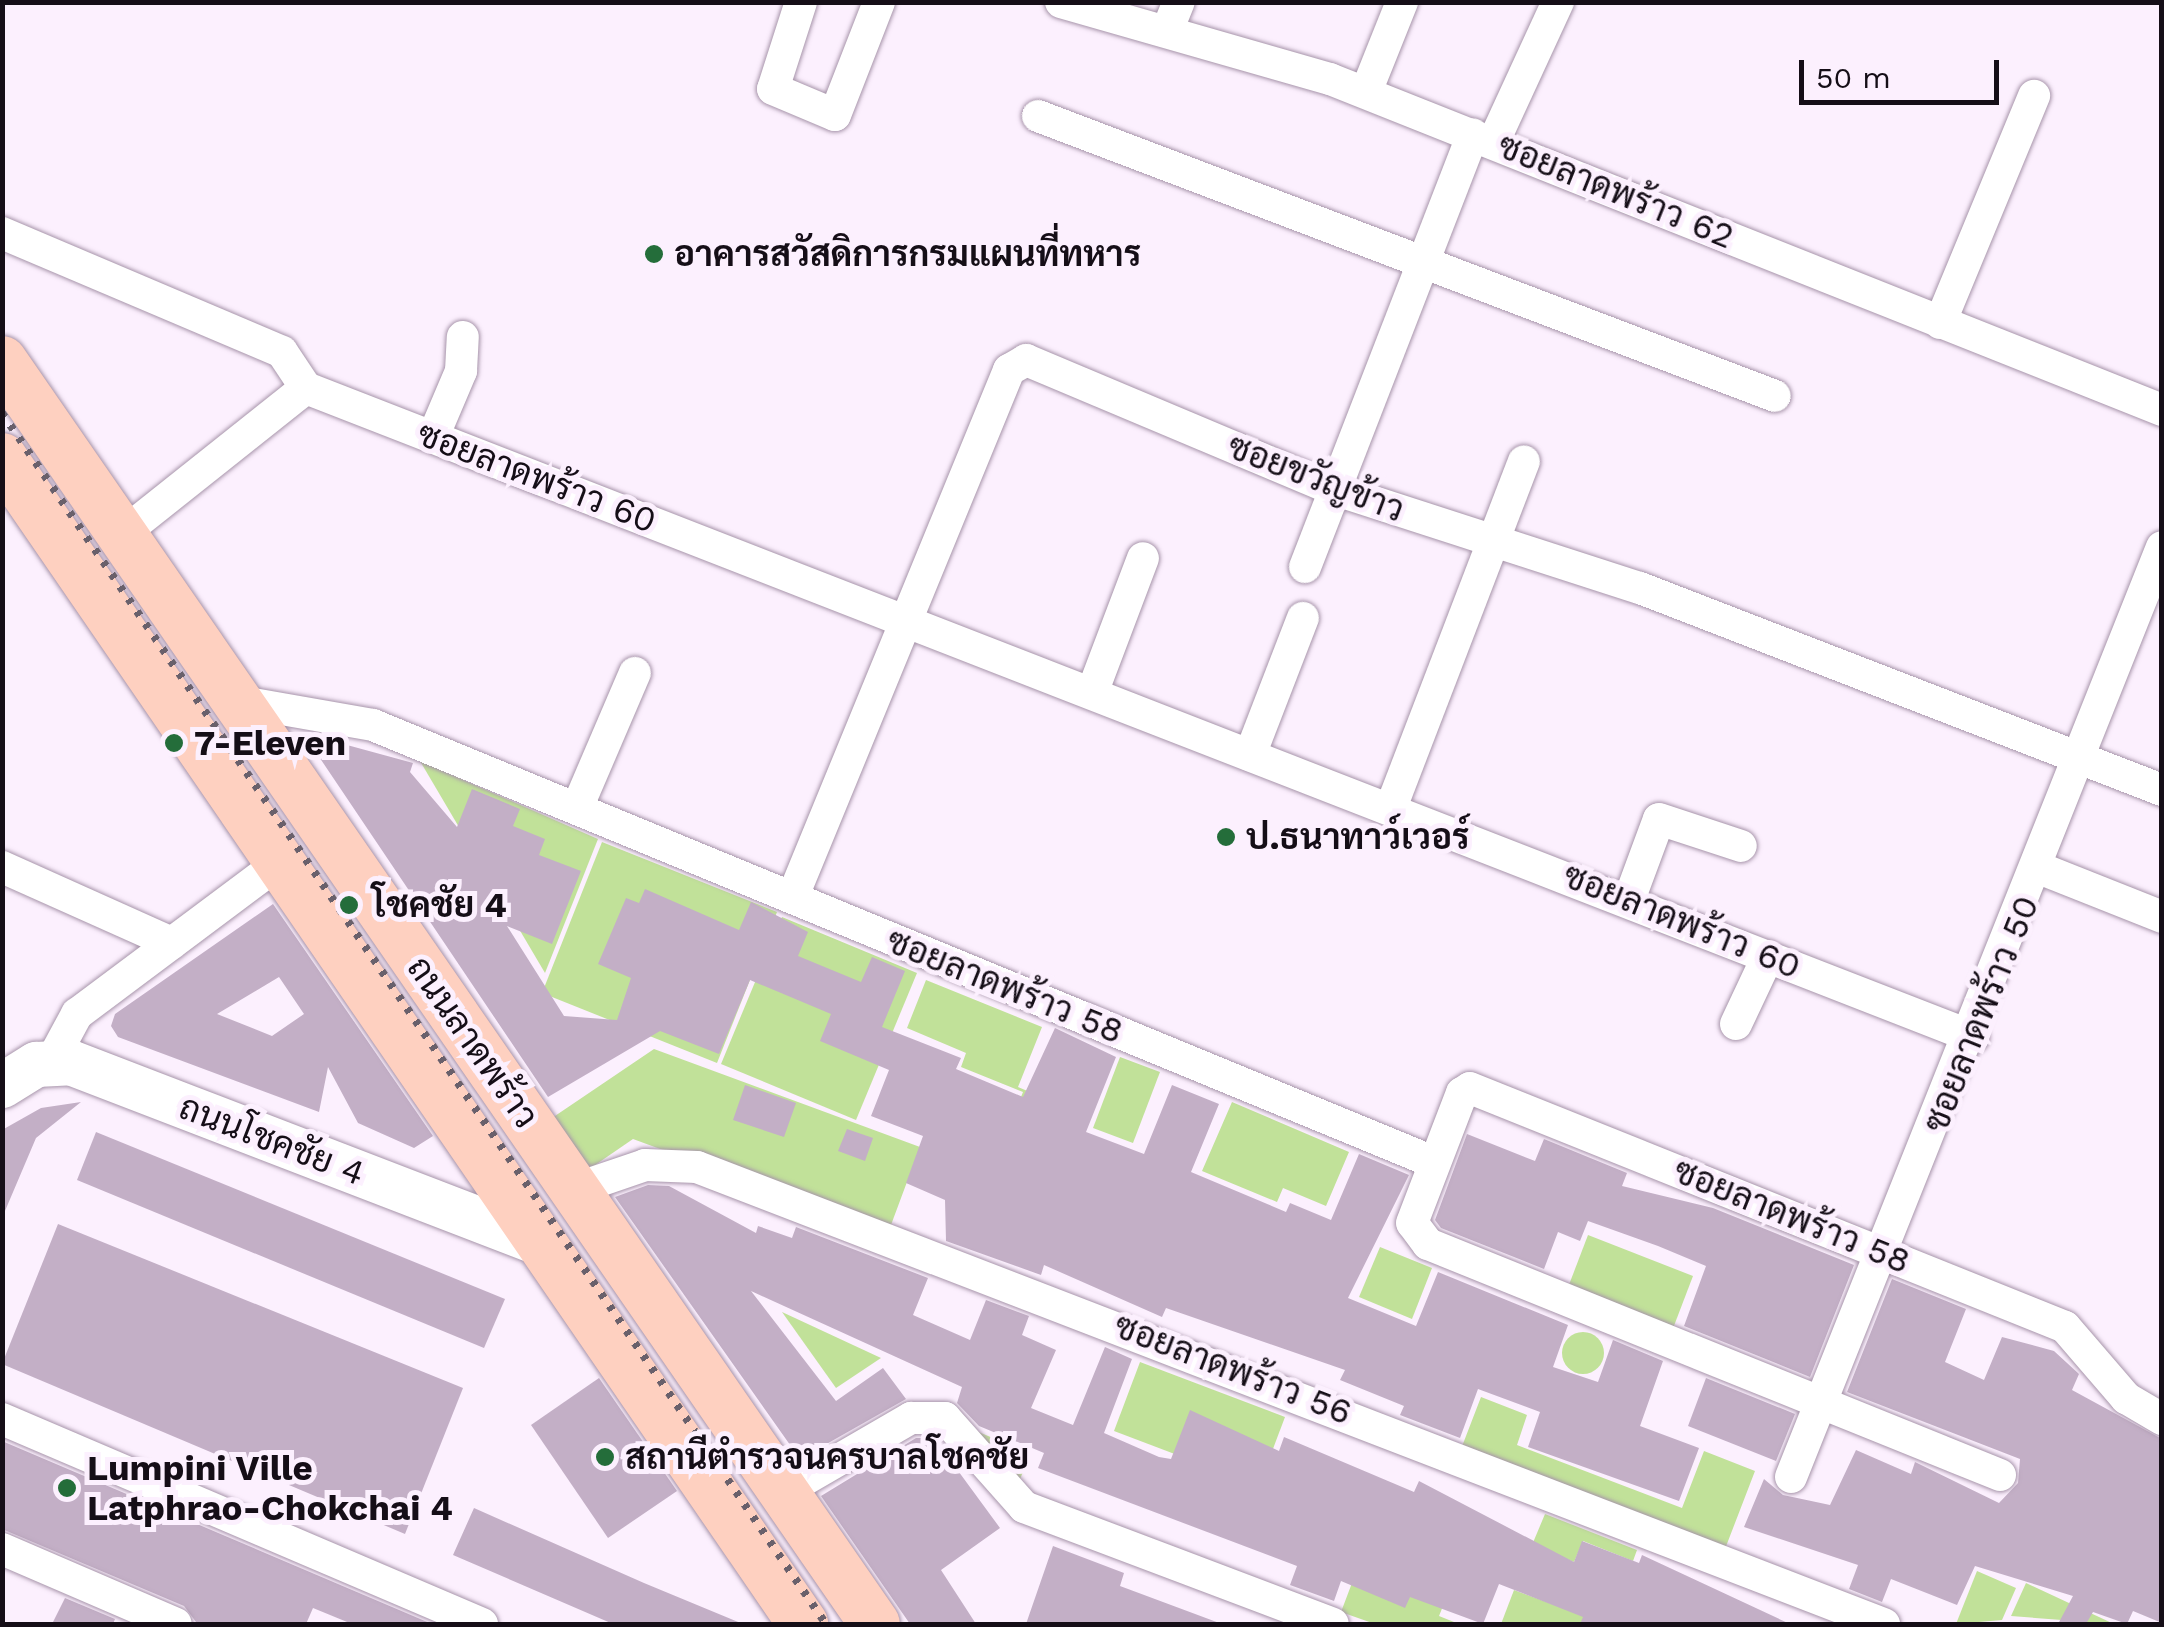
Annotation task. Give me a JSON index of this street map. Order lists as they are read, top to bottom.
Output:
{
  "streets": {
    "main road": ["ถนนลาดพร้าว", "ถนนโชคชัย 4"],
    "street": [
      "ซอยลาดพร้าว 62",
      "ซอยลาดพร้าว 60",
      "ซอยขวัญข้าว",
      "ซอยลาดพร้าว 58",
      "ซอยลาดพร้าว 50",
      "ซอยลาดพร้าว 56"
    ]
  },
  "crossings": [
    ["ซอยลาดพร้าว 60", "ซอยขวัญข้าว"],
    ["ซอยลาดพร้าว 60", "ซอยลาดพร้าว 50"],
    ["ซอยขวัญข้าว", "ซอยลาดพร้าว 58"],
    ["ซอยขวัญข้าว", "ซอยลาดพร้าว 50"],
    ["ซอยลาดพร้าว 58", "ซอยลาดพร้าว 50"],
    ["ซอยลาดพร้าว 58", "ถนนลาดพร้าว"],
    ["ถนนลาดพร้าว", "ถนนโชคชัย 4"],
    ["ถนนลาดพร้าว", "ซอยลาดพร้าว 56"]
  ],
  "places": [
    "อาคารสวัสดิการกรมแผนที่ทหาร",
    "7-Eleven",
    "ป.ธนาทาว์เวอร์",
    "โชคชัย 4",
    "สถานีตำรวจนครบาลโชคชัย",
    "Lumpini Ville Latphrao-Chokchai 4"
  ],
  "scale_bar": "50 m"
}
